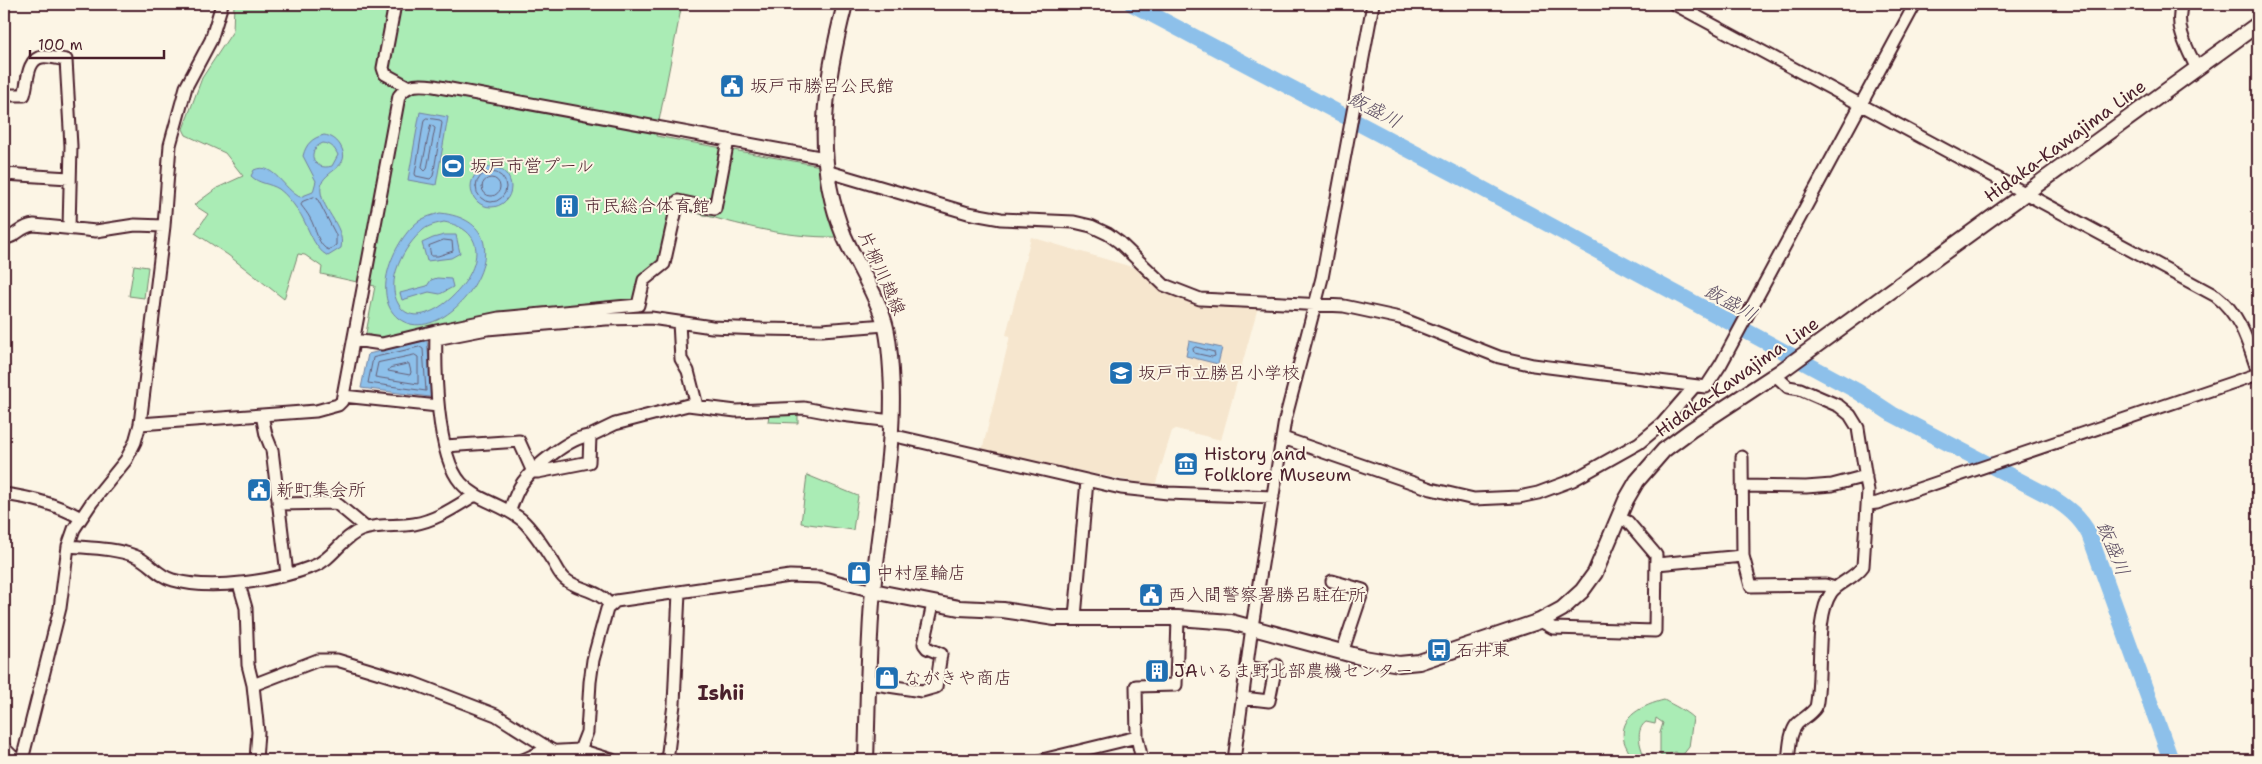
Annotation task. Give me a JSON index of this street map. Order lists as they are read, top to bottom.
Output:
{
  "streets": {
    "main road": ["Hidaka-Kawajima Line", "片柳川越線"]
  },
  "crossings": [
    ["Hidaka-Kawajima Line", "片柳川越線"]
  ],
  "districts": ["Ishii"],
  "water": ["飯盛川"],
  "places": {
    "public building": ["坂戸市勝呂公民館", "新町集会所", "西入間警察署勝呂駐在所"],
    "sports": ["坂戸市営プール"],
    "building": ["市民総合体育館", "JAいるま野北部農機センター"],
    "school or university": ["坂戸市立勝呂小学校"],
    "museum": ["History and Folklore Museum"],
    "shop": ["中村屋輪店", "ながきや商店"],
    "bus stop": ["石井東"]
  },
  "scale_bar": "100 m"
}
